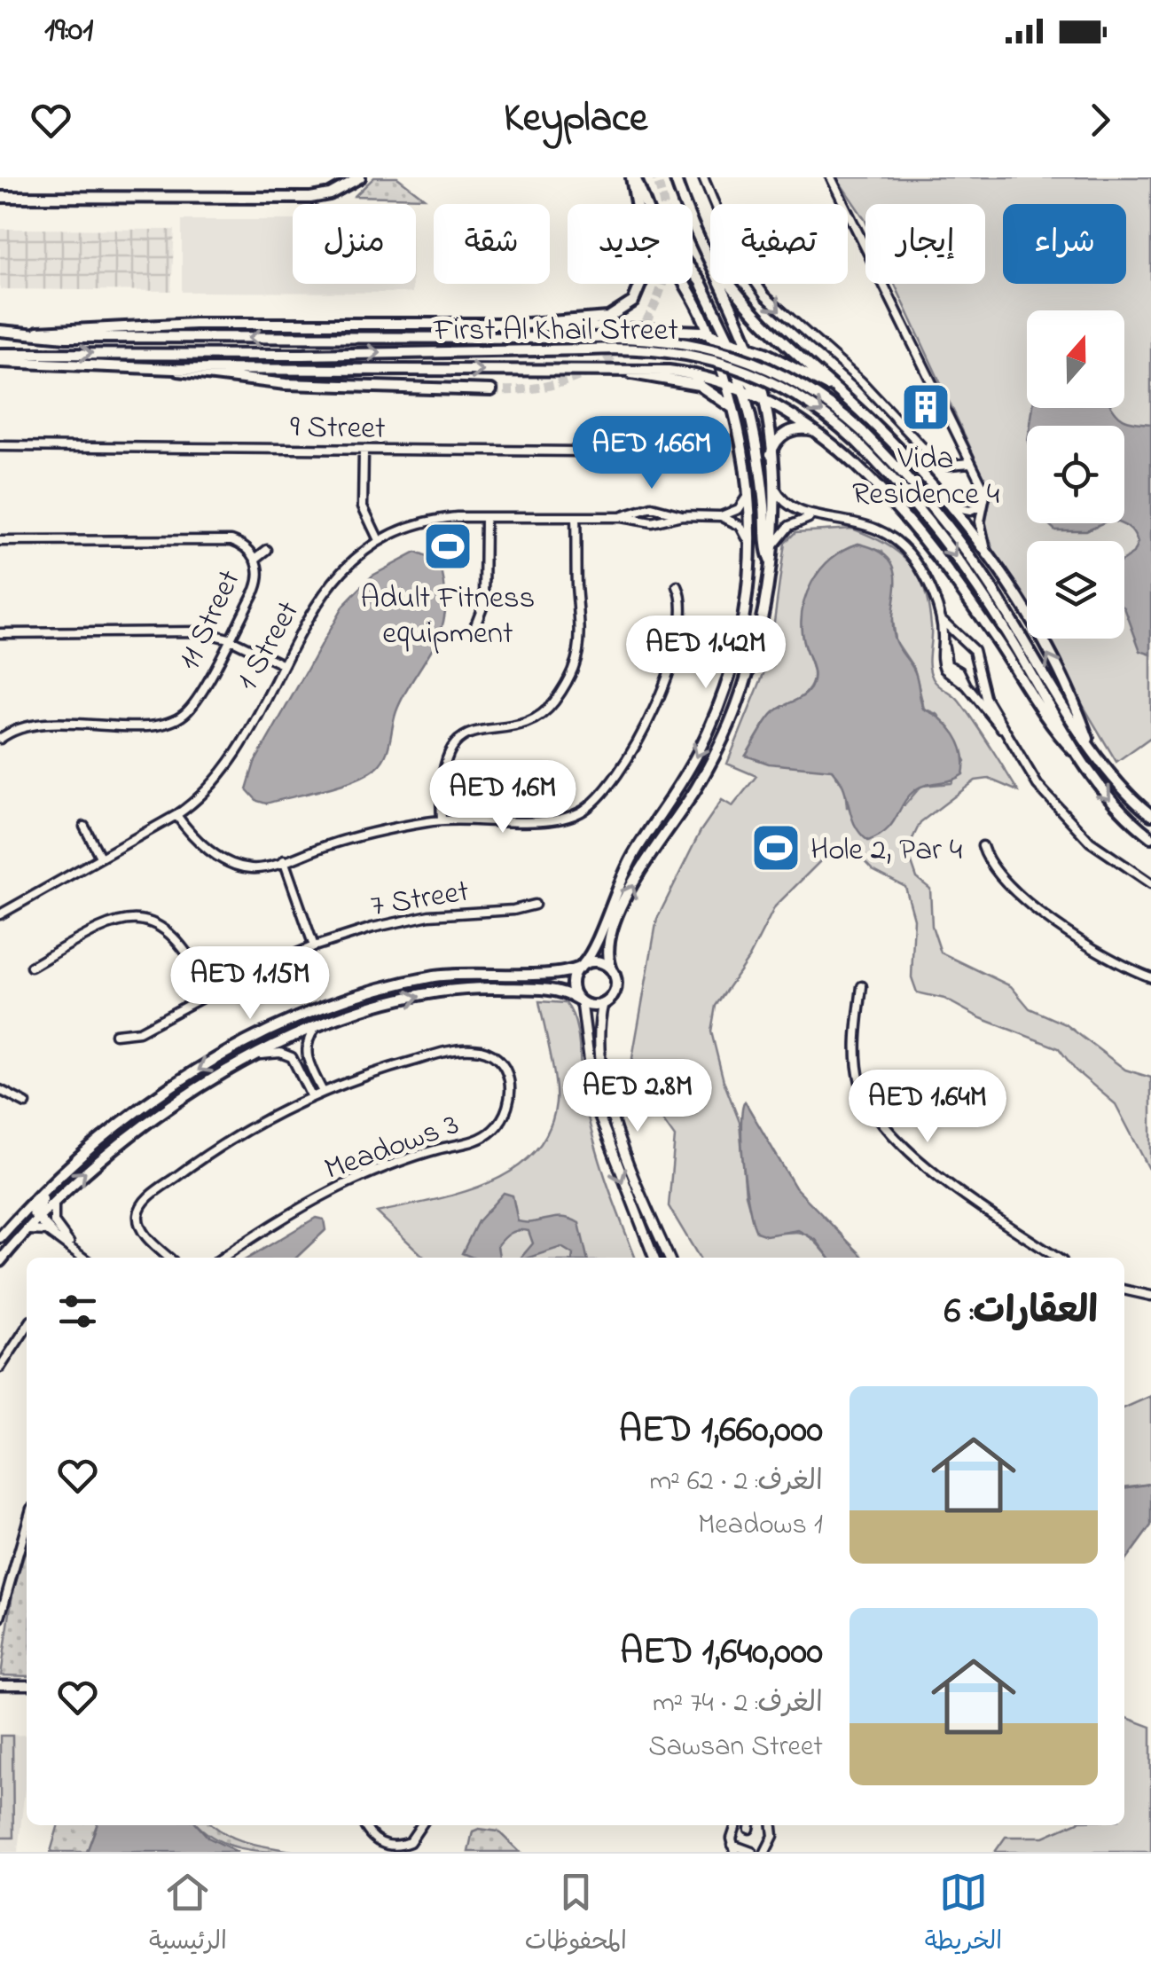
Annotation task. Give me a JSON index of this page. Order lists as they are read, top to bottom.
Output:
{
  "streets": {
    "main road": ["First Al Khail Street"],
    "street": [
      "9 Street",
      "11 Street",
      "1 Street",
      "7 Street",
      "Meadows 3"
    ]
  },
  "places": {
    "building": ["Vida Residence 4"],
    "sports": ["Adult Fitness equipment", "Hole 2, Par 4"]
  },
  "north": "top",
  "page": {
    "status": "19:01",
    "header": "Keyplace",
    "chip": [
      "شراء",
      "إيجار",
      "تصفية",
      "جديد",
      "شقة",
      "منزل"
    ],
    "price": [
      "AED 1.66M",
      "AED 1.42M",
      "AED 1.6M",
      "AED 1.15M",
      "AED 2.8M",
      "AED 1.64M"
    ],
    "heading": "العقارات: 6",
    "list": [
      {
        "name": "AED 1,660,000",
        "note": "الغرف: 2 · 62 m² · Meadows 1"
      },
      {
        "name": "AED 1,640,000",
        "note": "الغرف: 2 · 74 m² · Sawsan Street"
      }
    ],
    "tabs": ["الخريطة", "المحفوظات", "الرئيسية"]
  }
}
